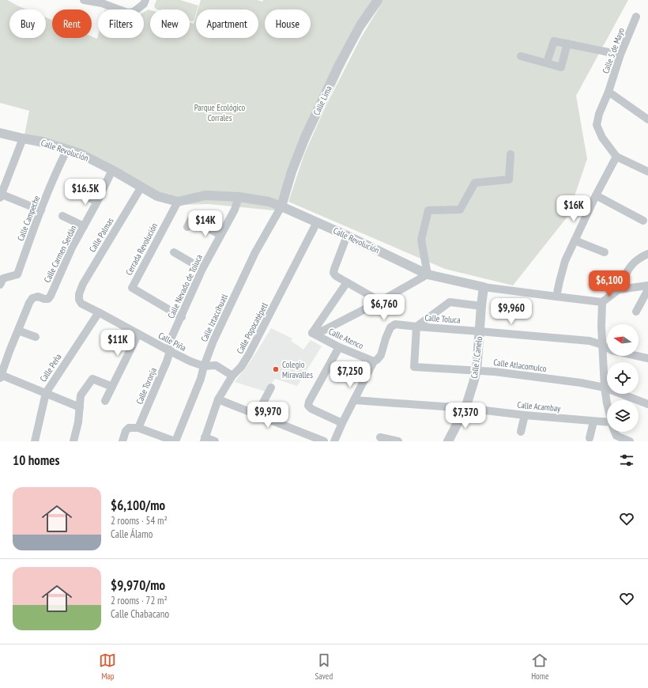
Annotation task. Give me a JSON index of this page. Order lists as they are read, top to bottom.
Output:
{
  "streets": {
    "street": [
      "Calle 5 de Mayo",
      "Calle Lima",
      "Calle Revolución",
      "Calle Campeche",
      "Calle Palmas",
      "Cerrada Revolución",
      "Calle Carmen Serdán",
      "Calle Nevado de Toluca",
      "Calle Iztaccíhuatl",
      "Calle Toluca",
      "Calle Popocatépetl",
      "Calle Atenco",
      "Calle Piña",
      "Calle J. Canelo",
      "Calle Atlacomulco",
      "Calle Peña",
      "Calle Toronja",
      "Calle Acambay"
    ]
  },
  "crossings": [
    ["Calle Lima", "Calle Revolución"],
    ["Calle Lima", "Calle Iztaccíhuatl"],
    ["Calle Revolución", "Calle Campeche"],
    ["Calle Revolución", "Calle Palmas"],
    ["Calle Revolución", "Cerrada Revolución"],
    ["Calle Revolución", "Calle Carmen Serdán"],
    ["Calle Revolución", "Calle Nevado de Toluca"],
    ["Calle Revolución", "Calle Iztaccíhuatl"],
    ["Calle Revolución", "Calle Popocatépetl"],
    ["Calle Revolución", "Calle J. Canelo"],
    ["Calle Palmas", "Calle Piña"],
    ["Cerrada Revolución", "Calle Nevado de Toluca"],
    ["Calle Nevado de Toluca", "Calle Piña"],
    ["Calle Nevado de Toluca", "Calle Toronja"],
    ["Calle Iztaccíhuatl", "Calle Piña"],
    ["Calle Toluca", "Calle Atenco"],
    ["Calle Toluca", "Calle J. Canelo"],
    ["Calle Toluca", "Calle Atlacomulco"],
    ["Calle Toluca", "Calle Acambay"],
    ["Calle Popocatépetl", "Calle Piña"],
    ["Calle Piña", "Calle Peña"],
    ["Calle Piña", "Calle Toronja"],
    ["Calle J. Canelo", "Calle Atlacomulco"],
    ["Calle J. Canelo", "Calle Acambay"]
  ],
  "parks": ["Parque Ecológico Corrales"],
  "places": ["Colegio Miravalles"],
  "north": "left",
  "page": {
    "chip": [
      "Buy",
      "Rent",
      "Filters",
      "New",
      "Apartment",
      "House"
    ],
    "price": [
      "$16.5K",
      "$16K",
      "$14K",
      "$6,100",
      "$6,760",
      "$9,960",
      "$11K",
      "$7,250",
      "$9,970",
      "$7,370"
    ],
    "heading": "10 homes",
    "list": [
      {
        "name": "$6,100/mo",
        "note": "2 rooms · 54 m² · Calle Álamo"
      },
      {
        "name": "$9,970/mo",
        "note": "2 rooms · 72 m² · Calle Chabacano"
      }
    ],
    "tabs": ["Map", "Saved", "Home"]
  }
}
